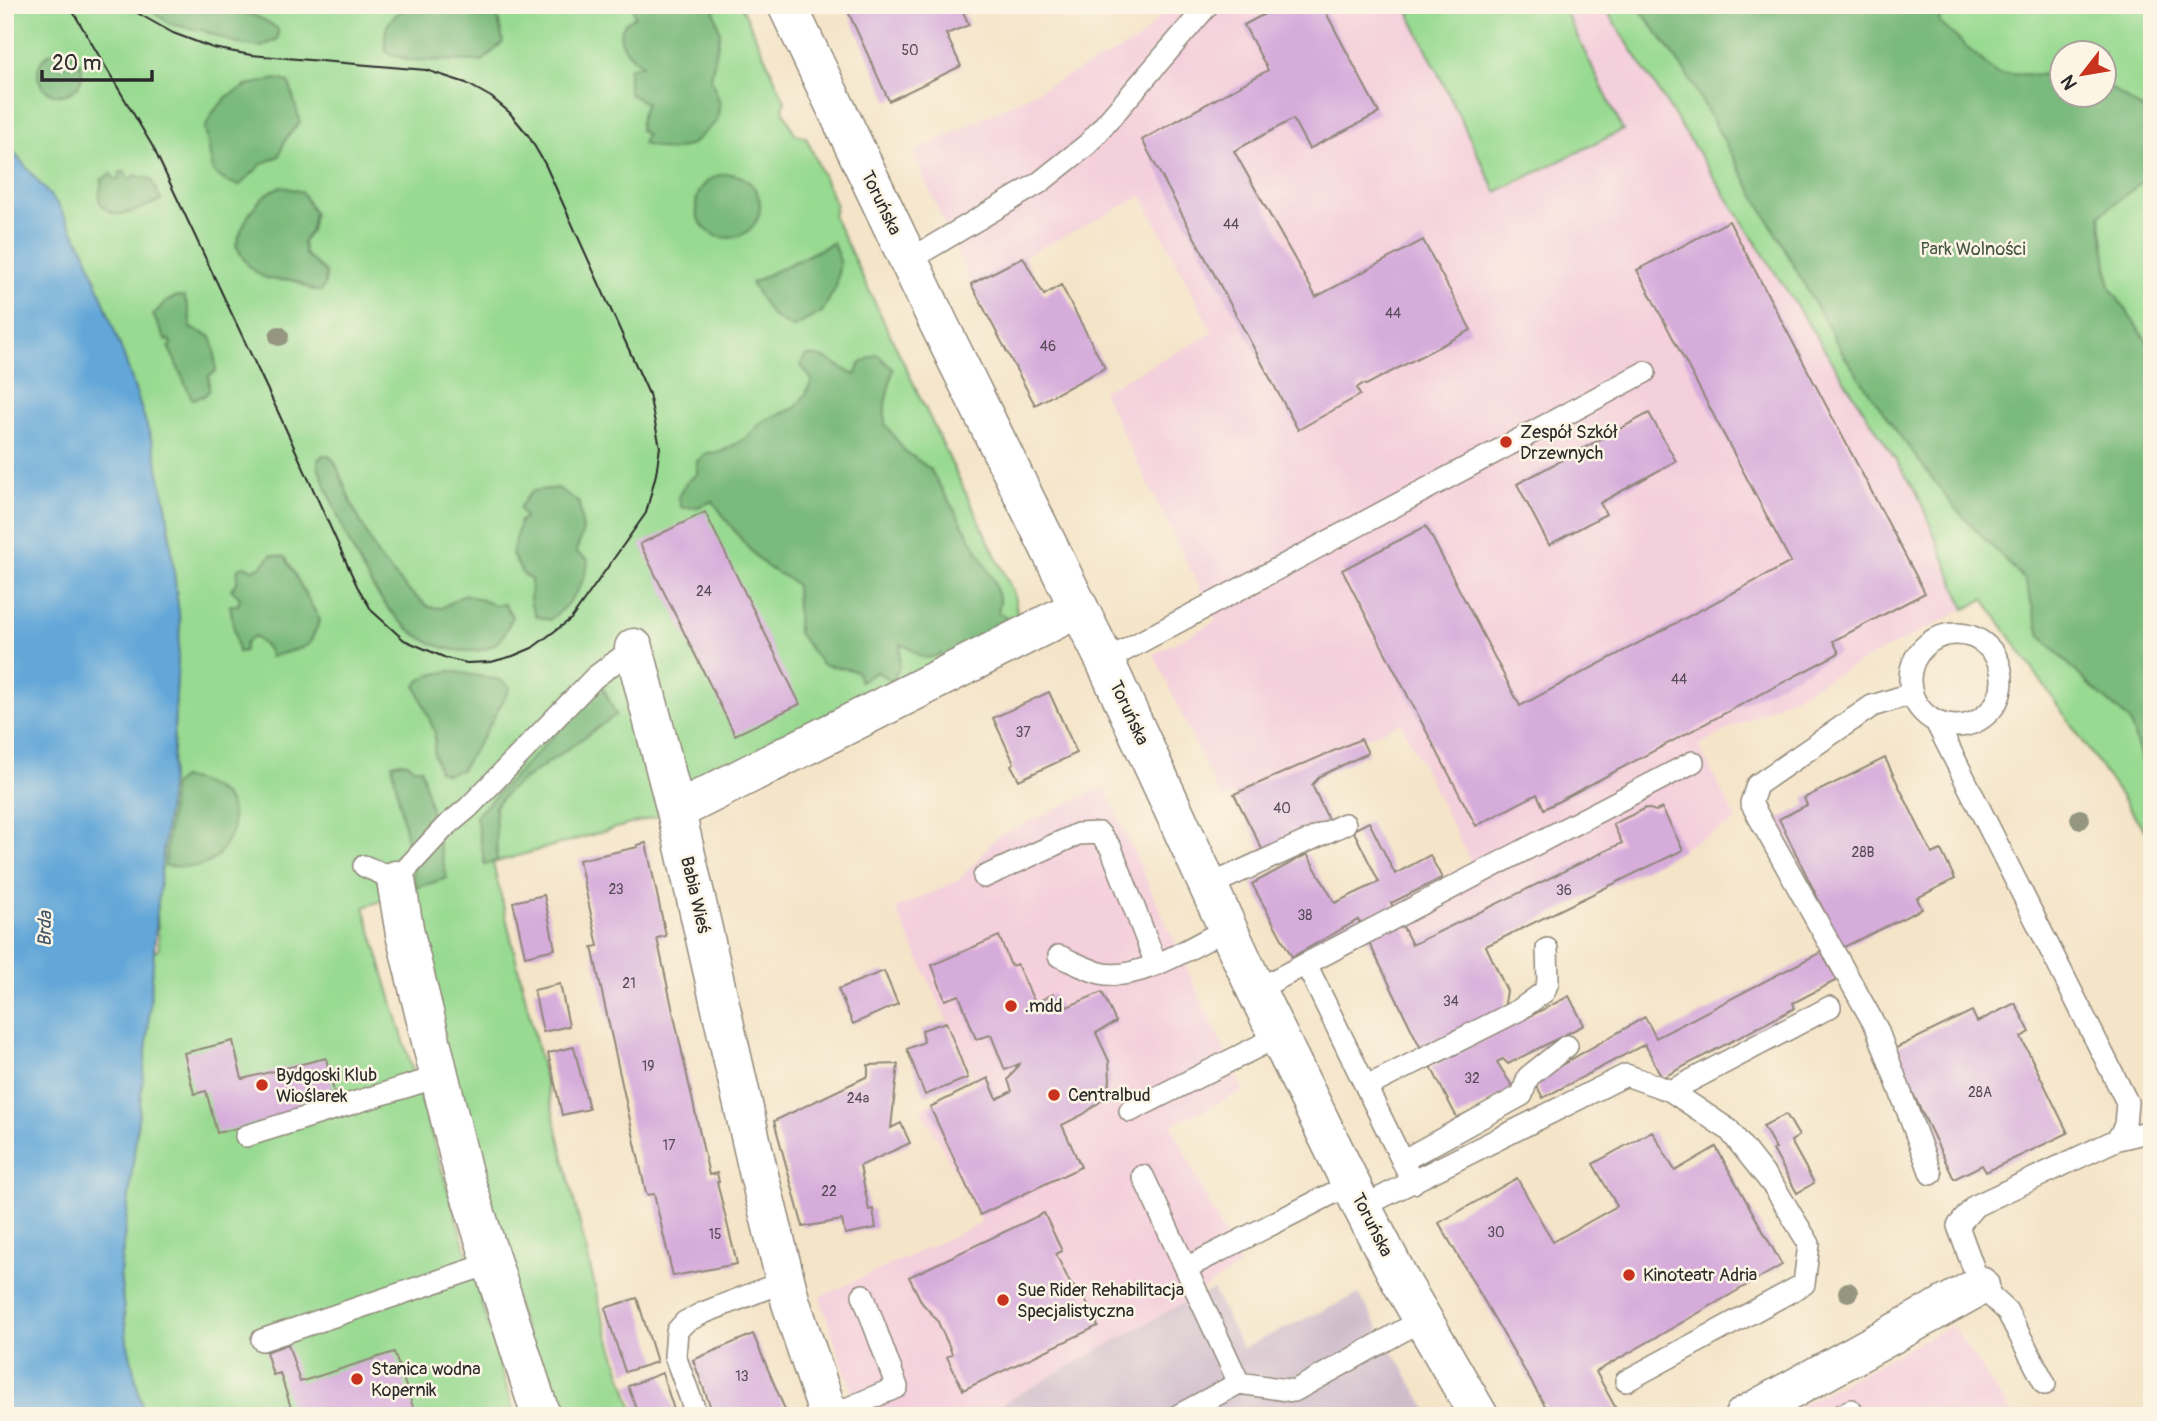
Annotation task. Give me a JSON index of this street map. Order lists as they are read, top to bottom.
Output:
{
  "streets": {
    "street": ["Toruńska", "Babia Wieś"]
  },
  "water": ["Brda"],
  "parks": ["Park Wolności"],
  "places": [
    "Zespół Szkół Drzewnych",
    ".mdd",
    "Bydgoski Klub Wioślarek",
    "Centralbud",
    "Kinoteatr Adria",
    "Sue Rider Rehabilitacja Specjalistyczna",
    "Stanica wodna Kopernik"
  ],
  "house_numbers": [
    "50",
    "44",
    "44",
    "46",
    "24",
    "44",
    "37",
    "40",
    "28B",
    "23",
    "36",
    "38",
    "21",
    "34",
    "19",
    "32",
    "28A",
    "24a",
    "17",
    "22",
    "30",
    "15",
    "13"
  ],
  "scale_bar": "20 m",
  "north": "bottom left"
}
